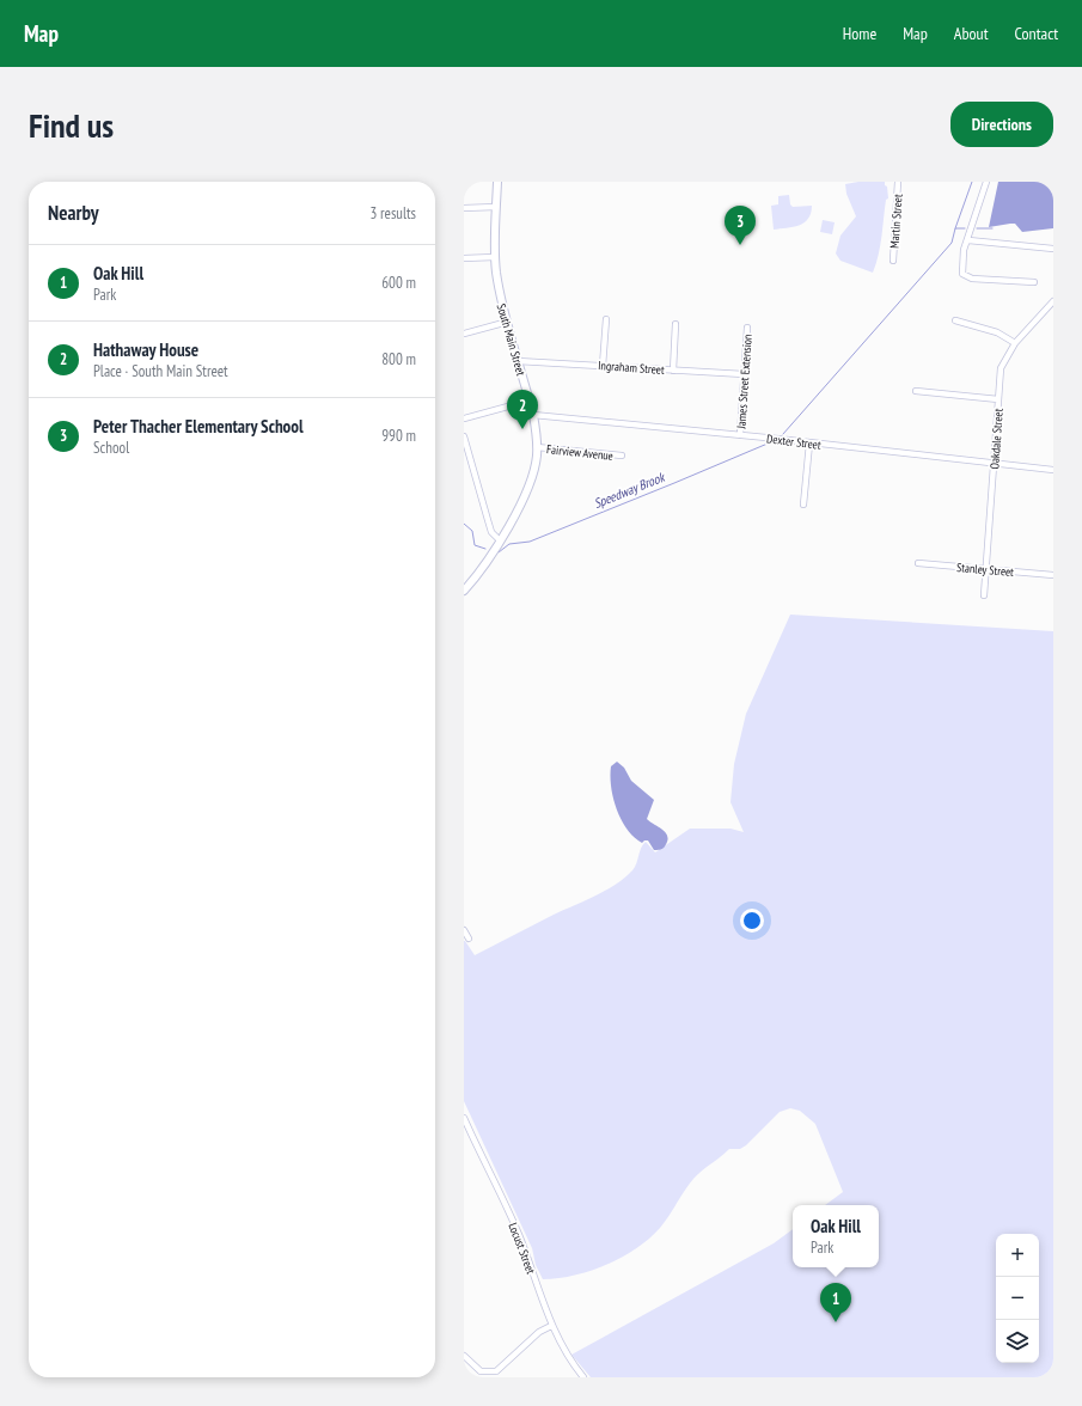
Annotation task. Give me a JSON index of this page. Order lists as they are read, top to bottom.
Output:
{
  "streets": {
    "main road": ["South Main Street"],
    "street": [
      "Martin Street",
      "Ingraham Street",
      "James Street Extension",
      "Oakdale Street",
      "Dexter Street",
      "Fairview Avenue",
      "Stanley Street",
      "Locust Street"
    ]
  },
  "crossings": [
    ["South Main Street", "Ingraham Street"],
    ["South Main Street", "Dexter Street"],
    ["South Main Street", "Fairview Avenue"],
    ["Ingraham Street", "James Street Extension"],
    ["James Street Extension", "Dexter Street"],
    ["Oakdale Street", "Dexter Street"],
    ["Oakdale Street", "Stanley Street"]
  ],
  "water": ["Speedway Brook"],
  "page": {
    "header": "Map",
    "nav": [
      "Home",
      "Map",
      "About",
      "Contact"
    ],
    "buttons": "Directions",
    "title": "Find us",
    "heading": ["Nearby", "3 results"],
    "pins": ["3", "2", "1"],
    "list": [
      {
        "mark": "1",
        "name": "Oak Hill",
        "note": "Park",
        "value": "600 m"
      },
      {
        "mark": "2",
        "name": "Hathaway House",
        "note": "Place · South Main Street",
        "value": "800 m"
      },
      {
        "mark": "3",
        "name": "Peter Thacher Elementary School",
        "note": "School",
        "value": "990 m"
      }
    ],
    "popup": ["Oak Hill", "Park"],
    "map_buttons": ["+", "−"]
  }
}
